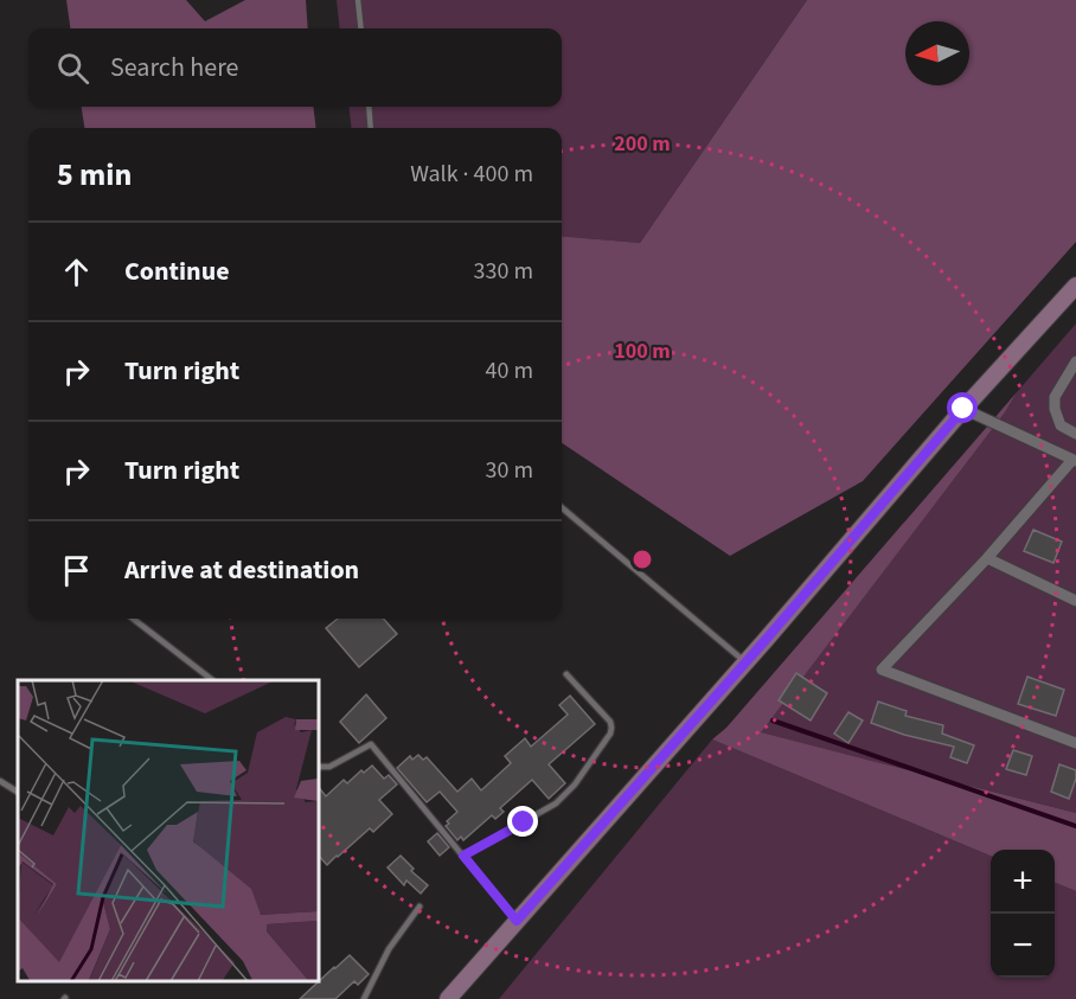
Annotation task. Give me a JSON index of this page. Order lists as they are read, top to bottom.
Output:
{
  "north": "left",
  "page": {
    "search": "Search here",
    "heading": ["5 min", "Walk · 400 m"],
    "list": [
      ["Continue", "330 m"],
      ["Turn right", "40 m"],
      ["Turn right", "30 m"],
      "Arrive at destination"
    ],
    "map_buttons": ["+", "−"]
  },
  "rings": ["200 m", "100 m"]
}
